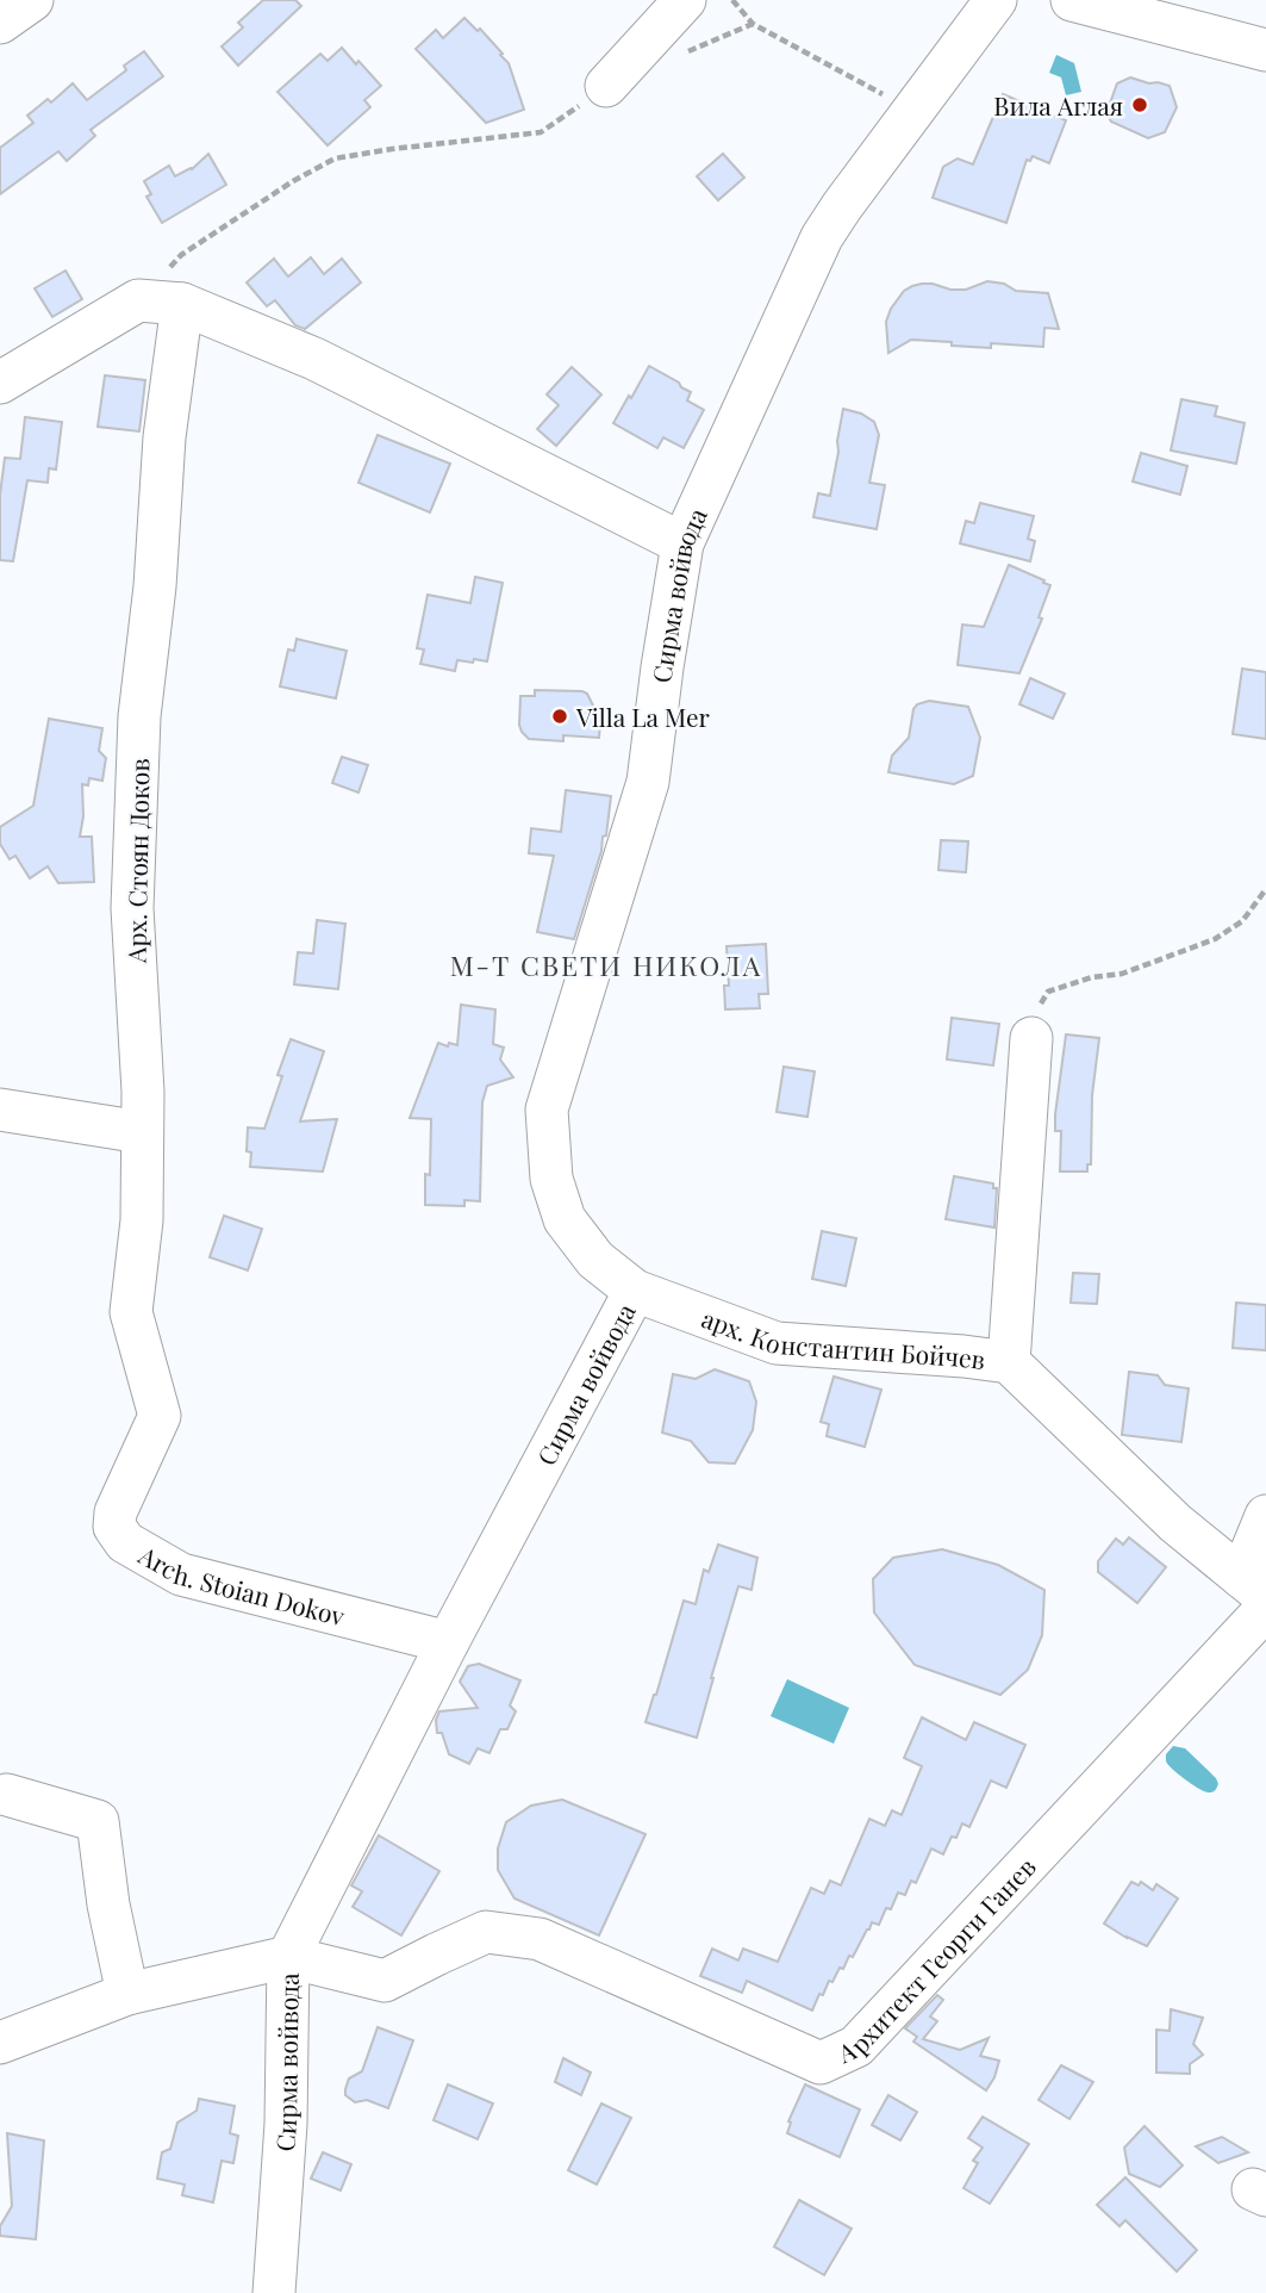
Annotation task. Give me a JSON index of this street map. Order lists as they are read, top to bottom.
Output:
{
  "streets": {
    "street": [
      "Сирма войвода",
      "Арх. Стоян Доков",
      "арх. Константин Бойчев",
      "Arch. Stoian Dokov",
      "Архитект Георги Ганев"
    ]
  },
  "crossings": [
    ["Сирма войвода", "арх. Константин Бойчев"],
    ["Сирма войвода", "Arch. Stoian Dokov"],
    ["Сирма войвода", "Архитект Георги Ганев"],
    ["Арх. Стоян Доков", "Arch. Stoian Dokov"],
    ["арх. Константин Бойчев", "Архитект Георги Ганев"]
  ],
  "districts": ["М-Т СВЕТИ НИКОЛА"],
  "places": ["Вила Аглая", "Villa La Mer"]
}
